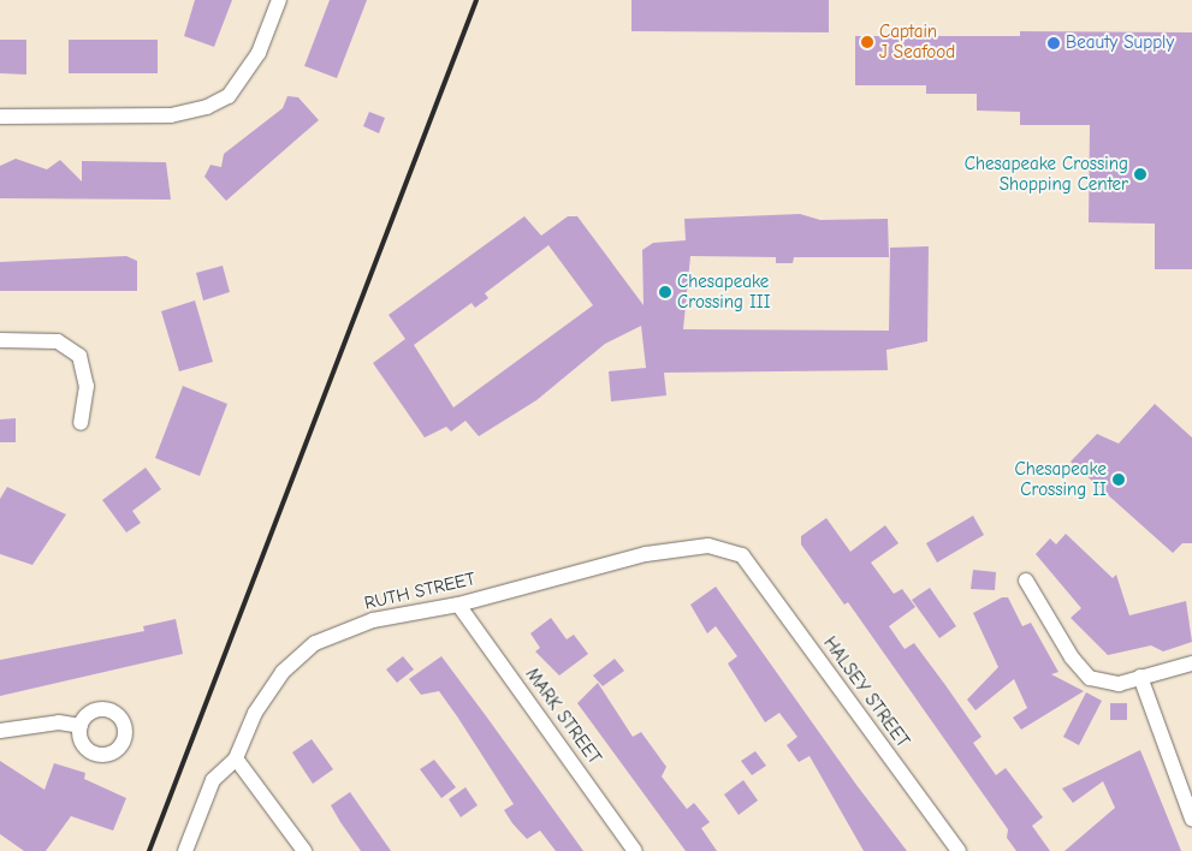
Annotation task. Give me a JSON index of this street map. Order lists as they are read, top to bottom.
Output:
{
  "streets": {
    "street": ["RUTH STREET", "HALSEY STREET", "MARK STREET"]
  },
  "crossings": [
    ["RUTH STREET", "HALSEY STREET"],
    ["RUTH STREET", "MARK STREET"]
  ],
  "places": [
    "Captain J Seafood",
    "Beauty Supply",
    "Chesapeake Crossing Shopping Center",
    "Chesapeake Crossing III",
    "Chesapeake Crossing II"
  ]
}
